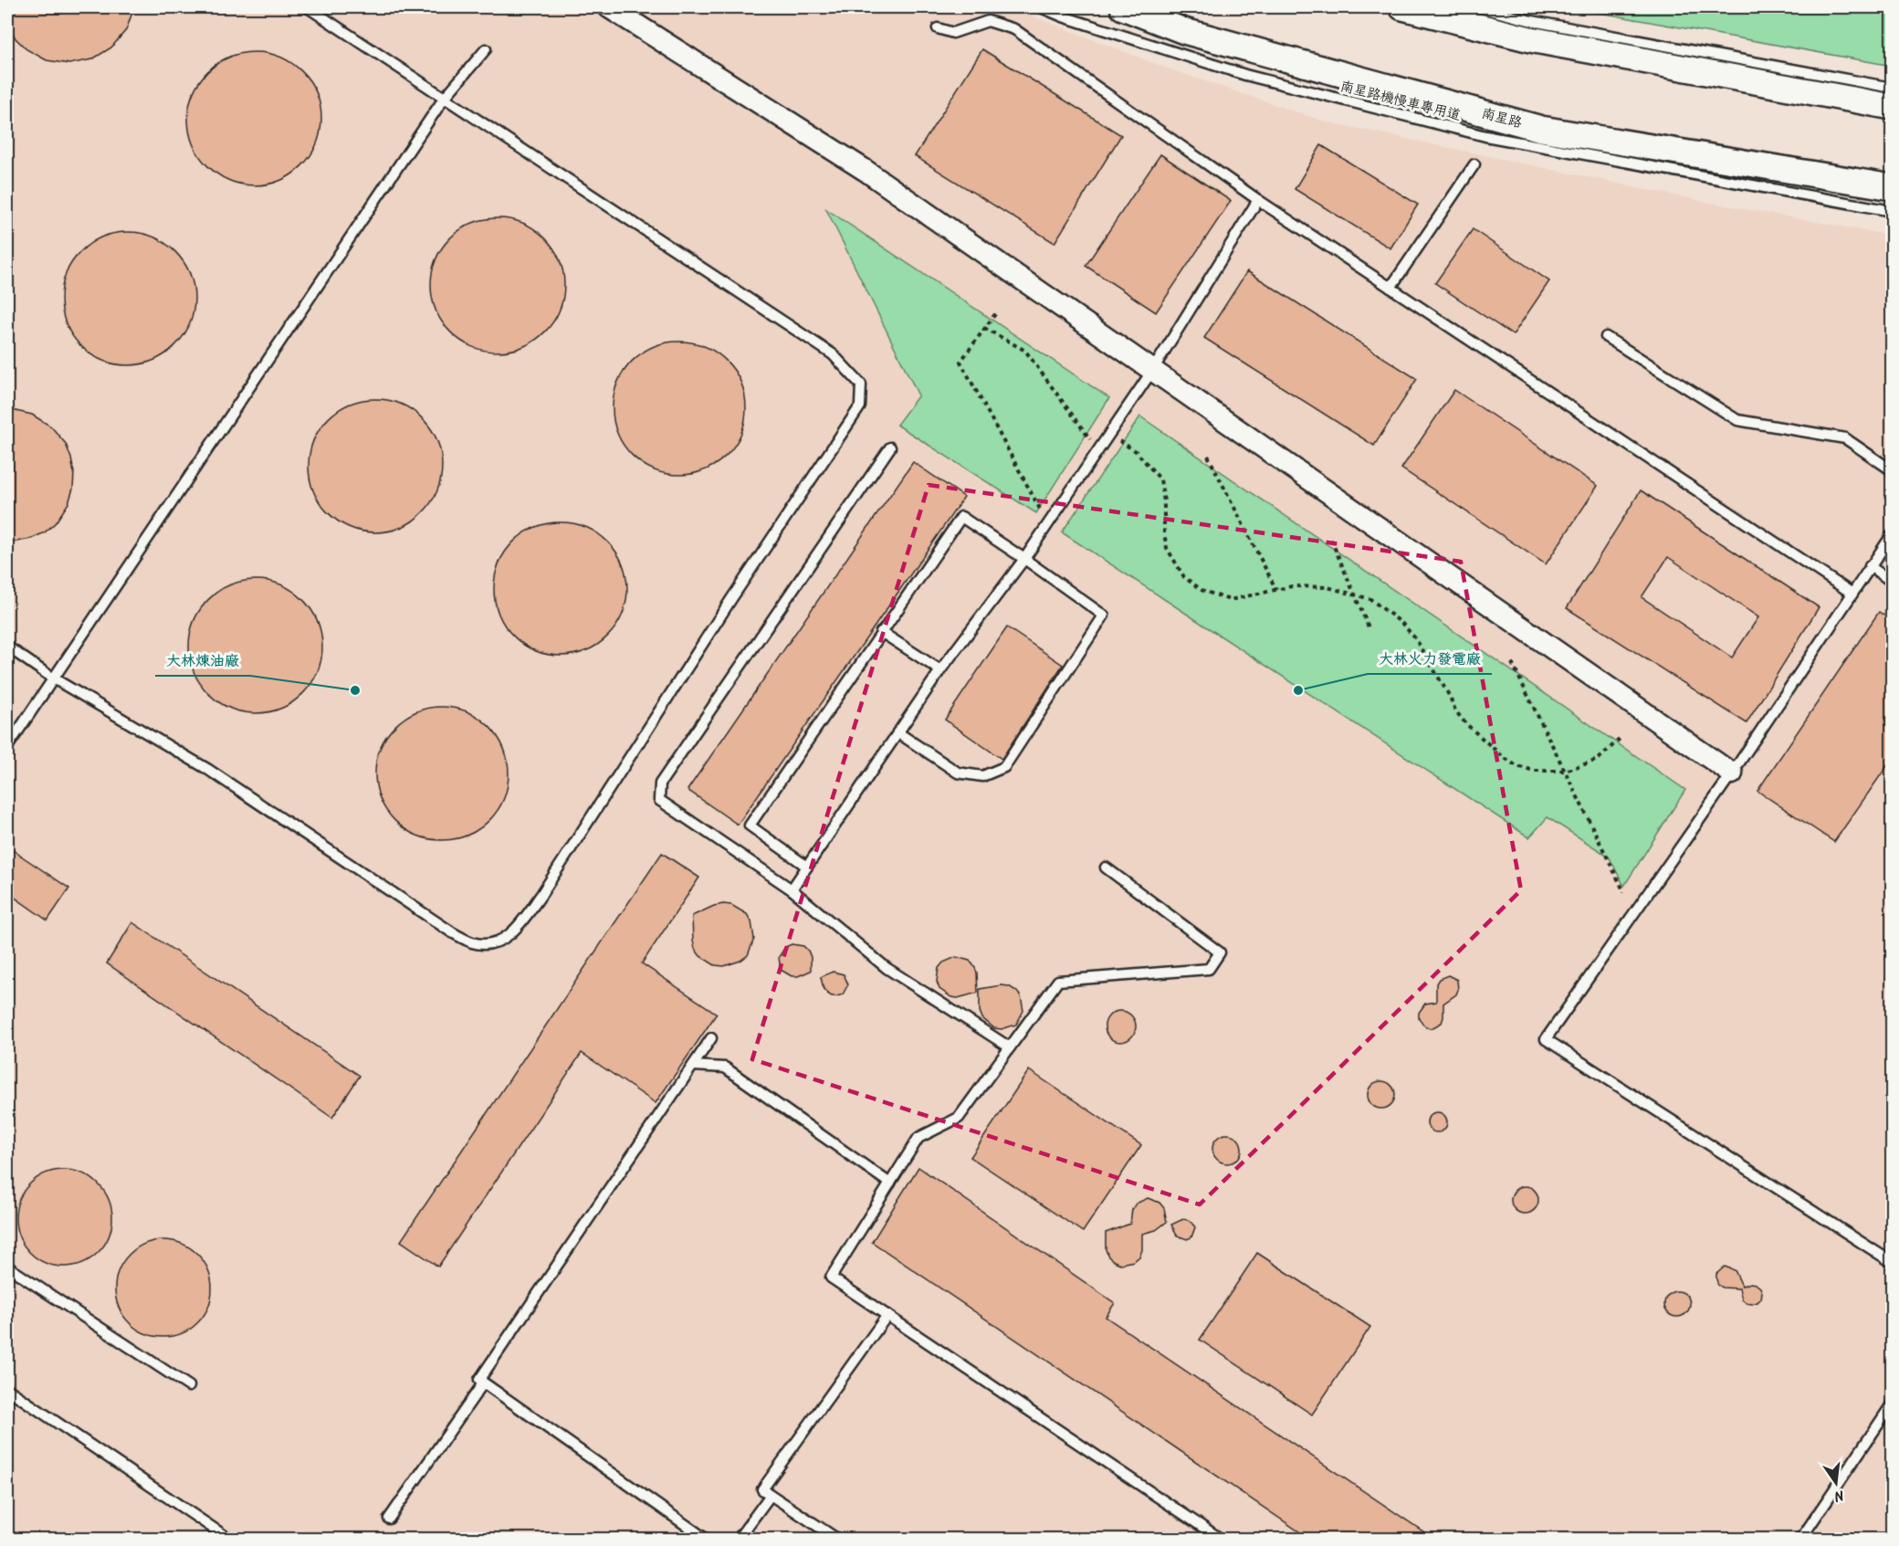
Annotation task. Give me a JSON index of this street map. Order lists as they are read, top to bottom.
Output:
{
  "streets": {
    "street": ["南星路"],
    "lane": ["南星路機慢車專用道"]
  },
  "places": ["大林煉油廠", "大林火力發電廠"],
  "north": "bottom"
}
